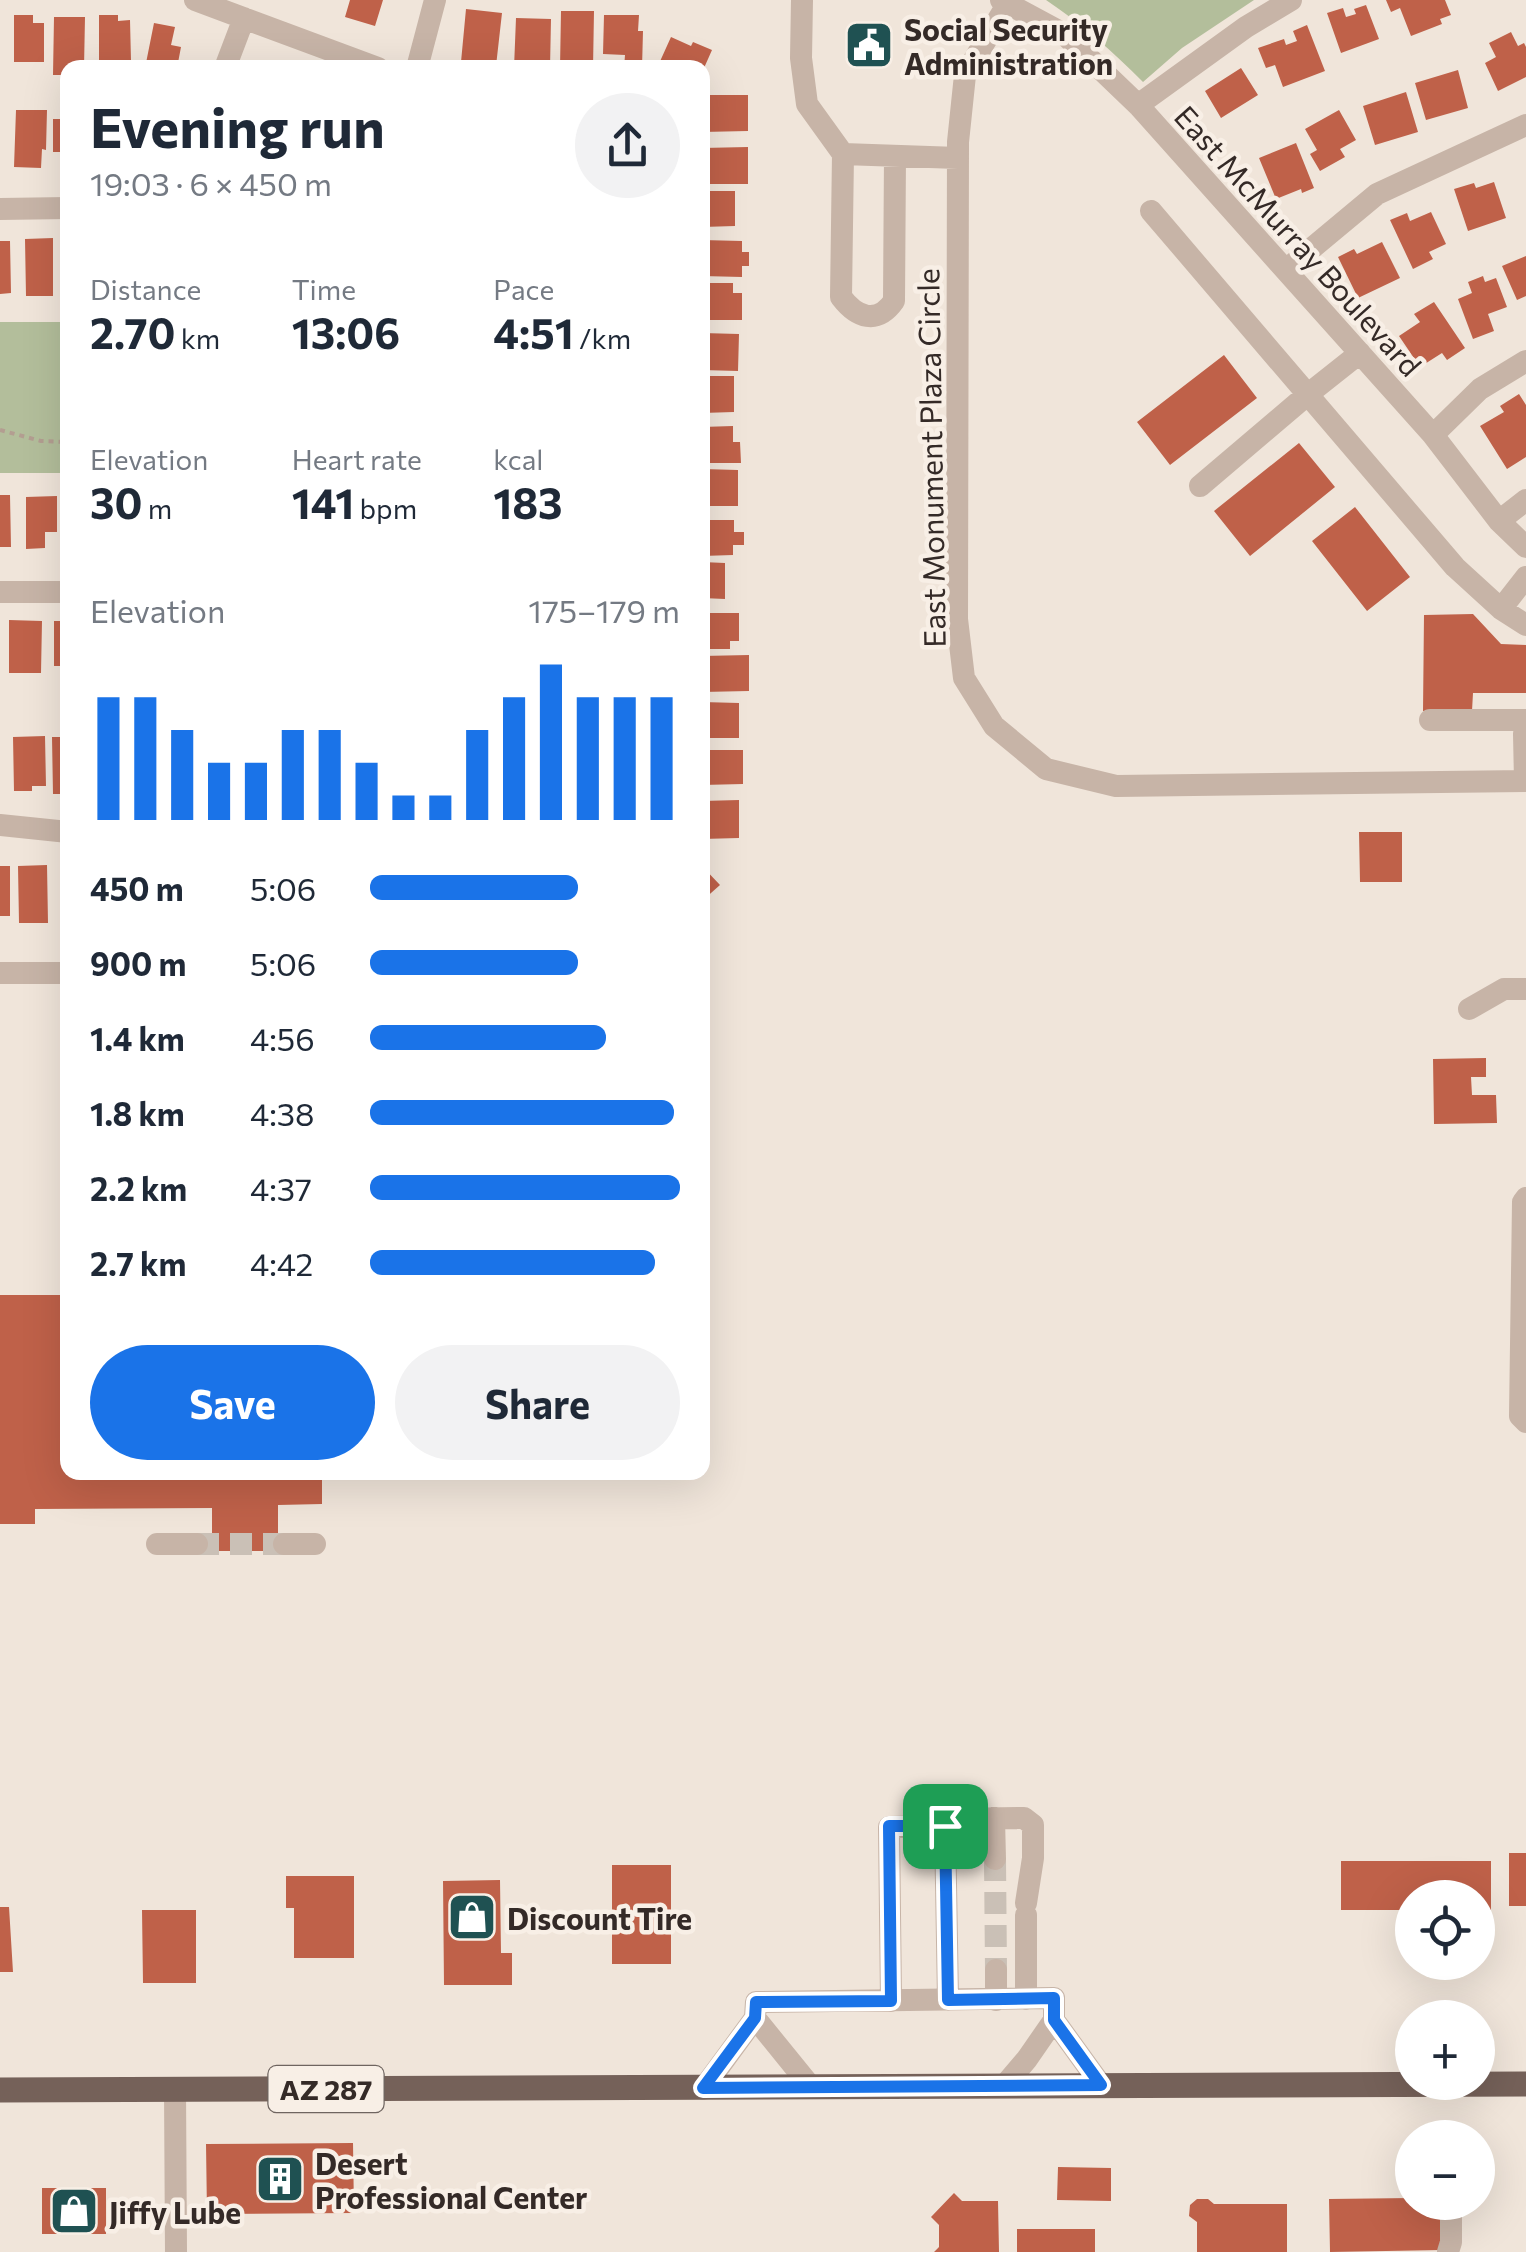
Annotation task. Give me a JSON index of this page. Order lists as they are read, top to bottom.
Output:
{
  "streets": {
    "main road": ["AZ 287"],
    "street": ["East McMurray Boulevard", "East Monument Plaza Circle"]
  },
  "crossings": [
    ["East McMurray Boulevard", "East Monument Plaza Circle"]
  ],
  "places": {
    "public building": ["Social Security Administration"],
    "shop": ["Discount Tire", "Jiffy Lube"],
    "building": ["Desert Professional Center"]
  },
  "page": {
    "heading": ["Evening run", "19:03 · 6 × 450 m"],
    "stats": [
      ["Distance", "2.70 km"],
      ["Time", "13:06"],
      ["Pace", "4:51 /km"],
      ["Elevation", "30 m"],
      ["Heart rate", "141 bpm"],
      ["kcal", "183"]
    ],
    "chart": ["Elevation", "175–179 m"],
    "list": [
      {
        "name": "450 m",
        "note": "5:06"
      },
      {
        "name": "900 m",
        "note": "5:06"
      },
      {
        "name": "1.4 km",
        "note": "4:56"
      },
      {
        "name": "1.8 km",
        "note": "4:38"
      },
      {
        "name": "2.2 km",
        "note": "4:37"
      },
      {
        "name": "2.7 km",
        "note": "4:42"
      }
    ],
    "buttons": ["Save", "Share"],
    "map_buttons": ["+", "−"]
  }
}
